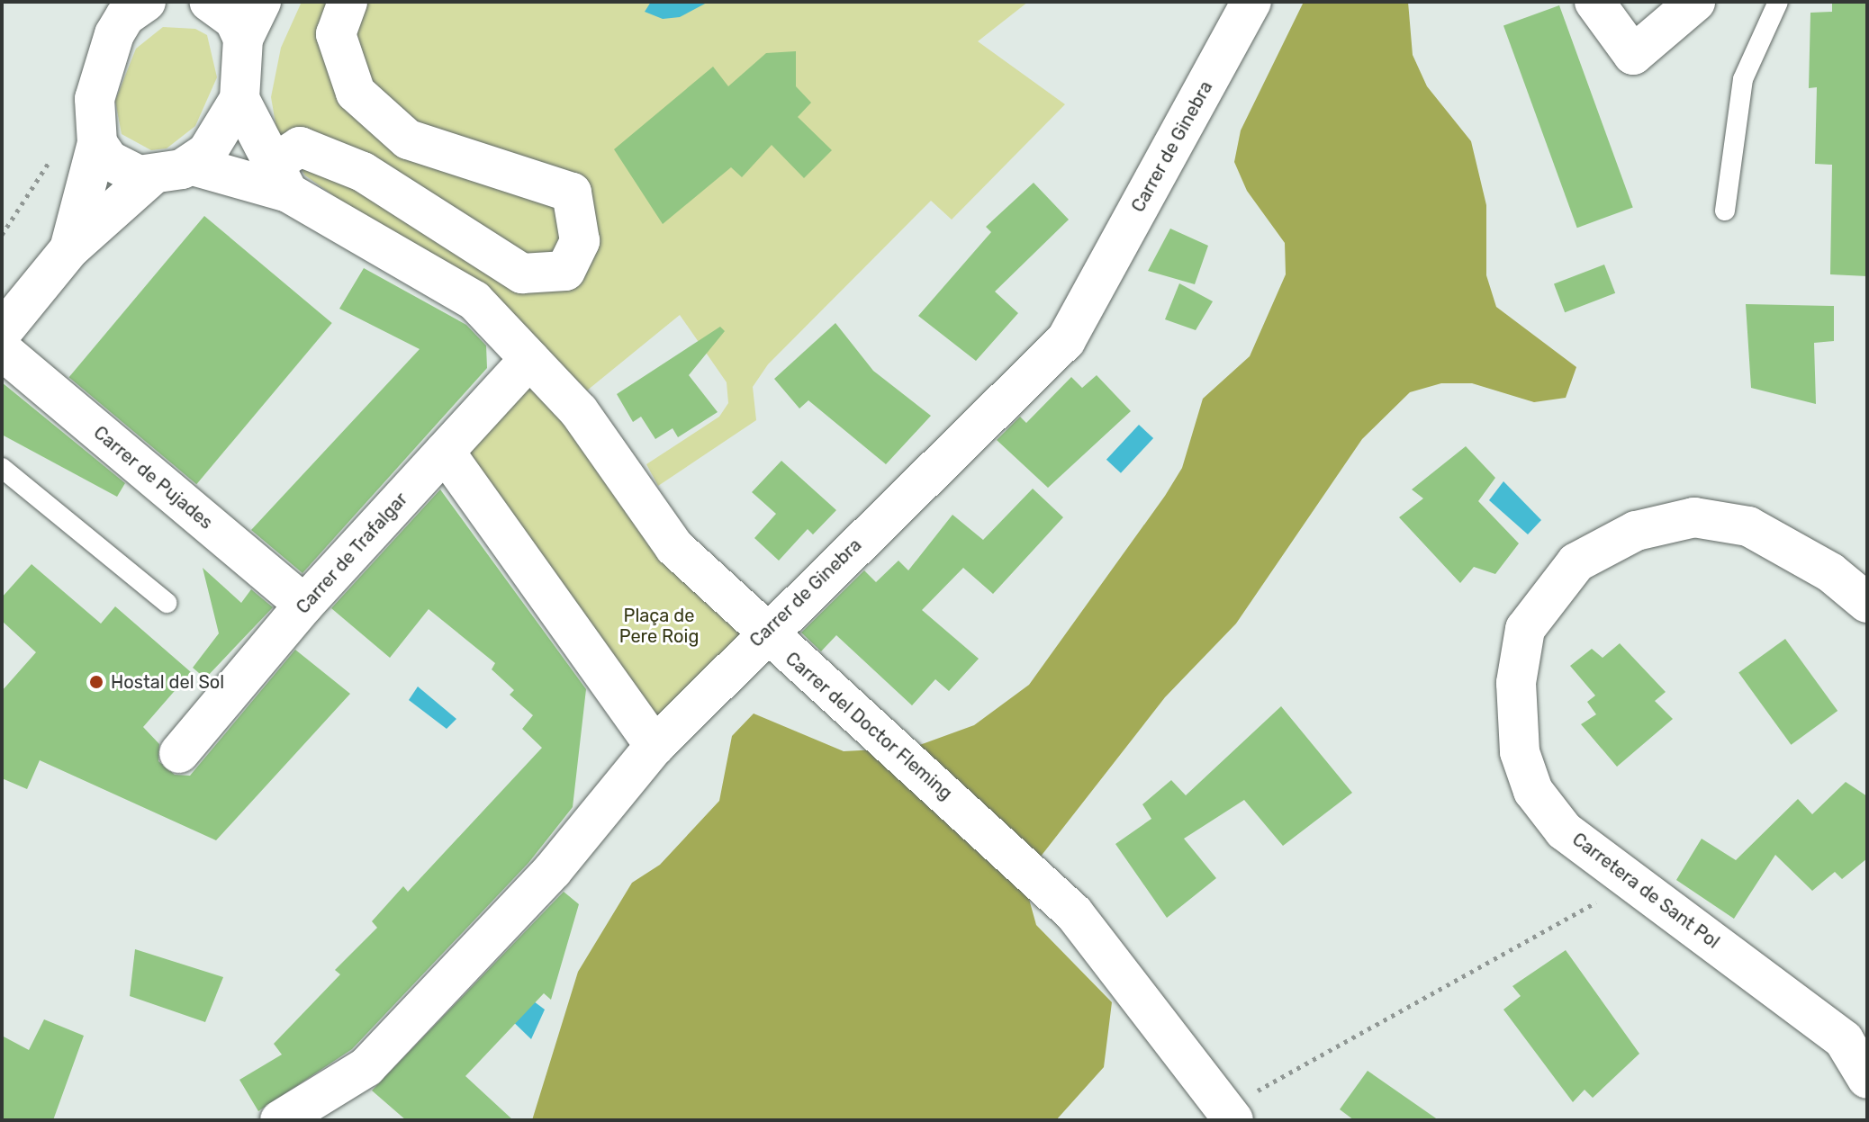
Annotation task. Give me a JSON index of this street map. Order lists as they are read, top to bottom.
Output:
{
  "streets": {
    "street": [
      "Carrer de Ginebra",
      "Carrer de Pujades",
      "Carrer de Trafalgar",
      "Carrer del Doctor Fleming",
      "Carretera de Sant Pol"
    ]
  },
  "crossings": [
    ["Carrer de Ginebra", "Carrer del Doctor Fleming"],
    ["Carrer de Pujades", "Carrer de Trafalgar"],
    ["Carrer de Trafalgar", "Carrer del Doctor Fleming"]
  ],
  "parks": ["Plaça de Pere Roig"],
  "places": ["Hostal del Sol"]
}
